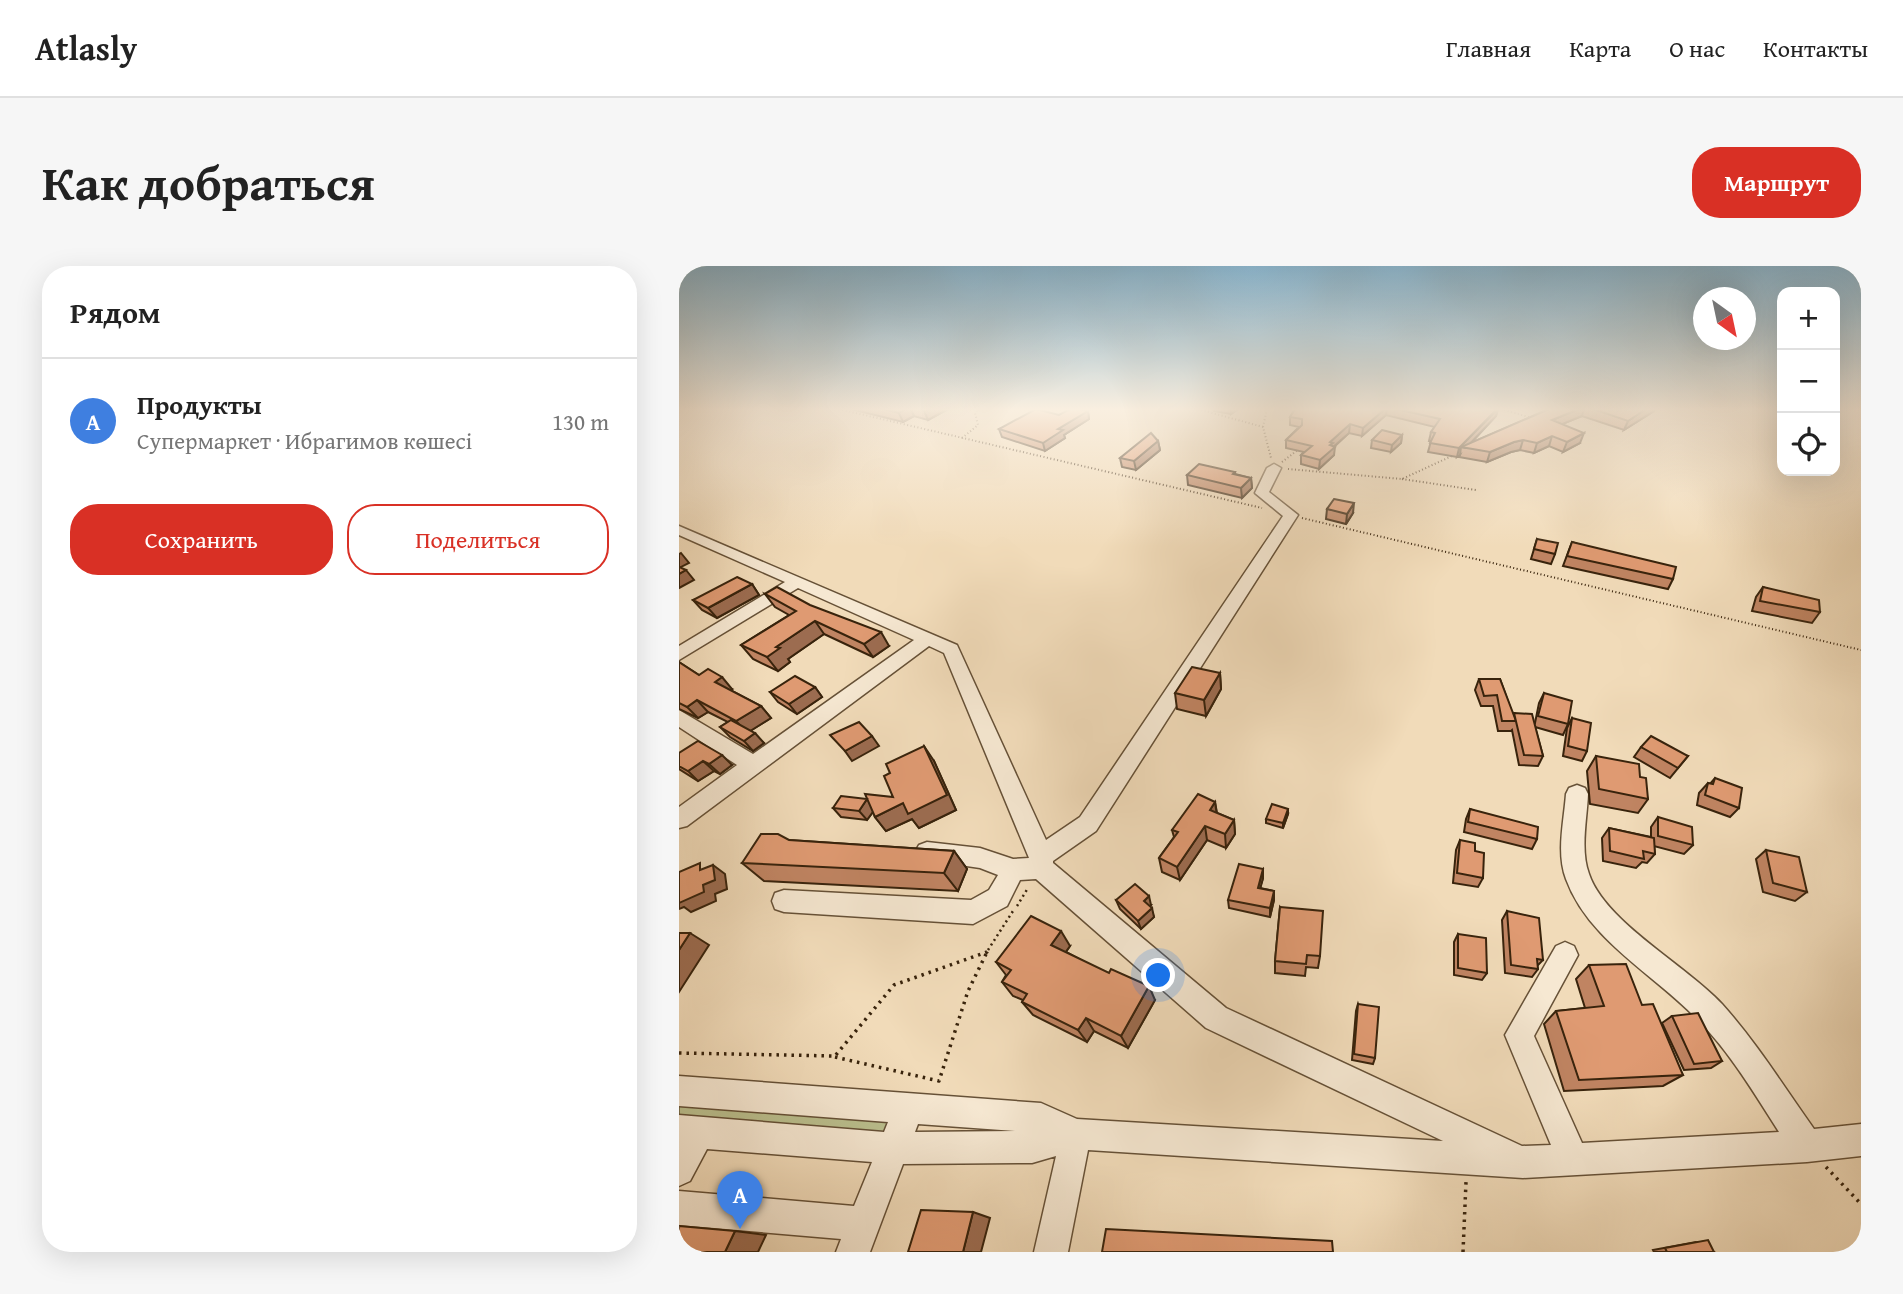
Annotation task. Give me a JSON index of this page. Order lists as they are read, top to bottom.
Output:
{
  "north": "bottom right",
  "page": {
    "header": "Atlasly",
    "nav": [
      "Главная",
      "Карта",
      "О нас",
      "Контакты"
    ],
    "title": "Как добраться",
    "buttons": [
      "Маршрут",
      ["Сохранить", "Поделиться"]
    ],
    "heading": "Рядом",
    "map_buttons": ["+", "−"],
    "list": [
      {
        "mark": "A",
        "name": "Продукты",
        "note": "Супермаркет · Ибрагимов көшесі",
        "value": "130 m"
      }
    ],
    "pins": "A"
  }
}
